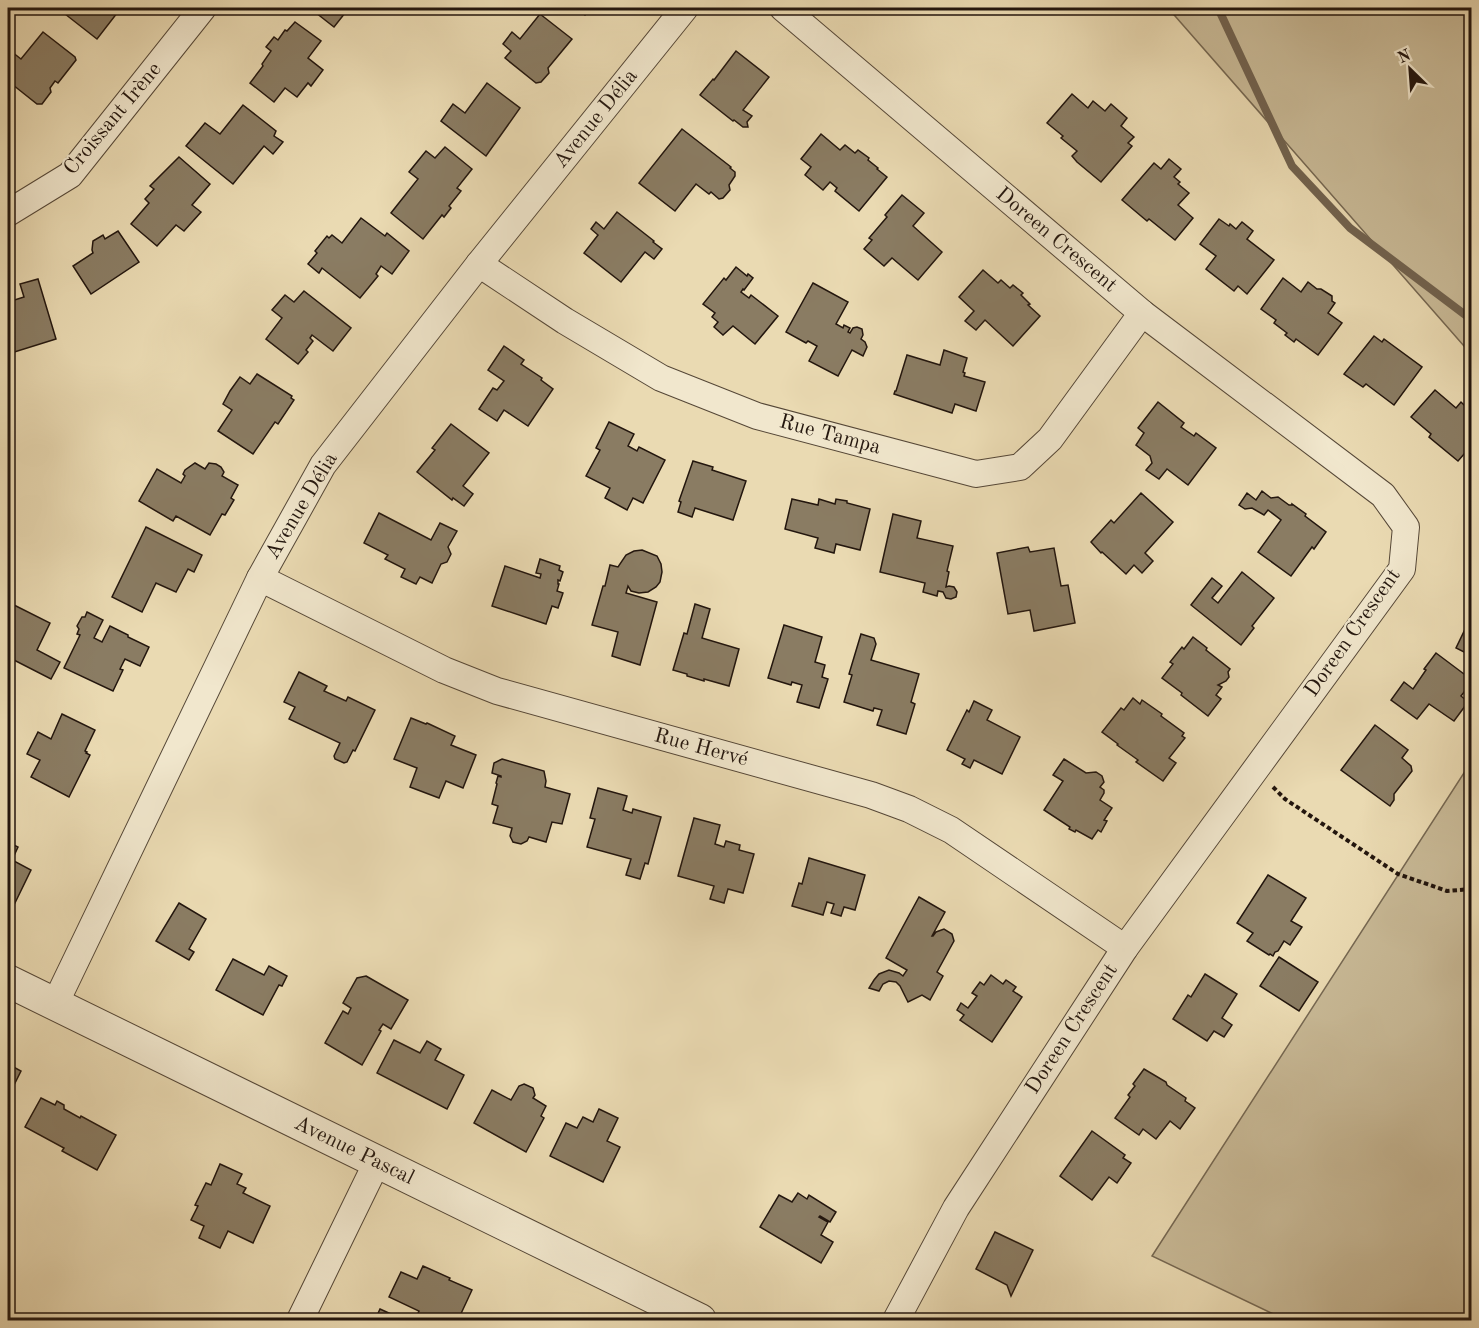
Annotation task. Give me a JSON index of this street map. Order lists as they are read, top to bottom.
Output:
{
  "streets": {
    "street": [
      "Croissant Irène",
      "Avenue Délia",
      "Doreen Crescent",
      "Rue Tampa",
      "Rue Hervé",
      "Avenue Pascal"
    ]
  },
  "crossings": [
    ["Avenue Délia", "Rue Tampa"],
    ["Avenue Délia", "Rue Hervé"],
    ["Avenue Délia", "Avenue Pascal"],
    ["Doreen Crescent", "Rue Tampa"],
    ["Doreen Crescent", "Rue Hervé"]
  ],
  "north": "top left"
}
